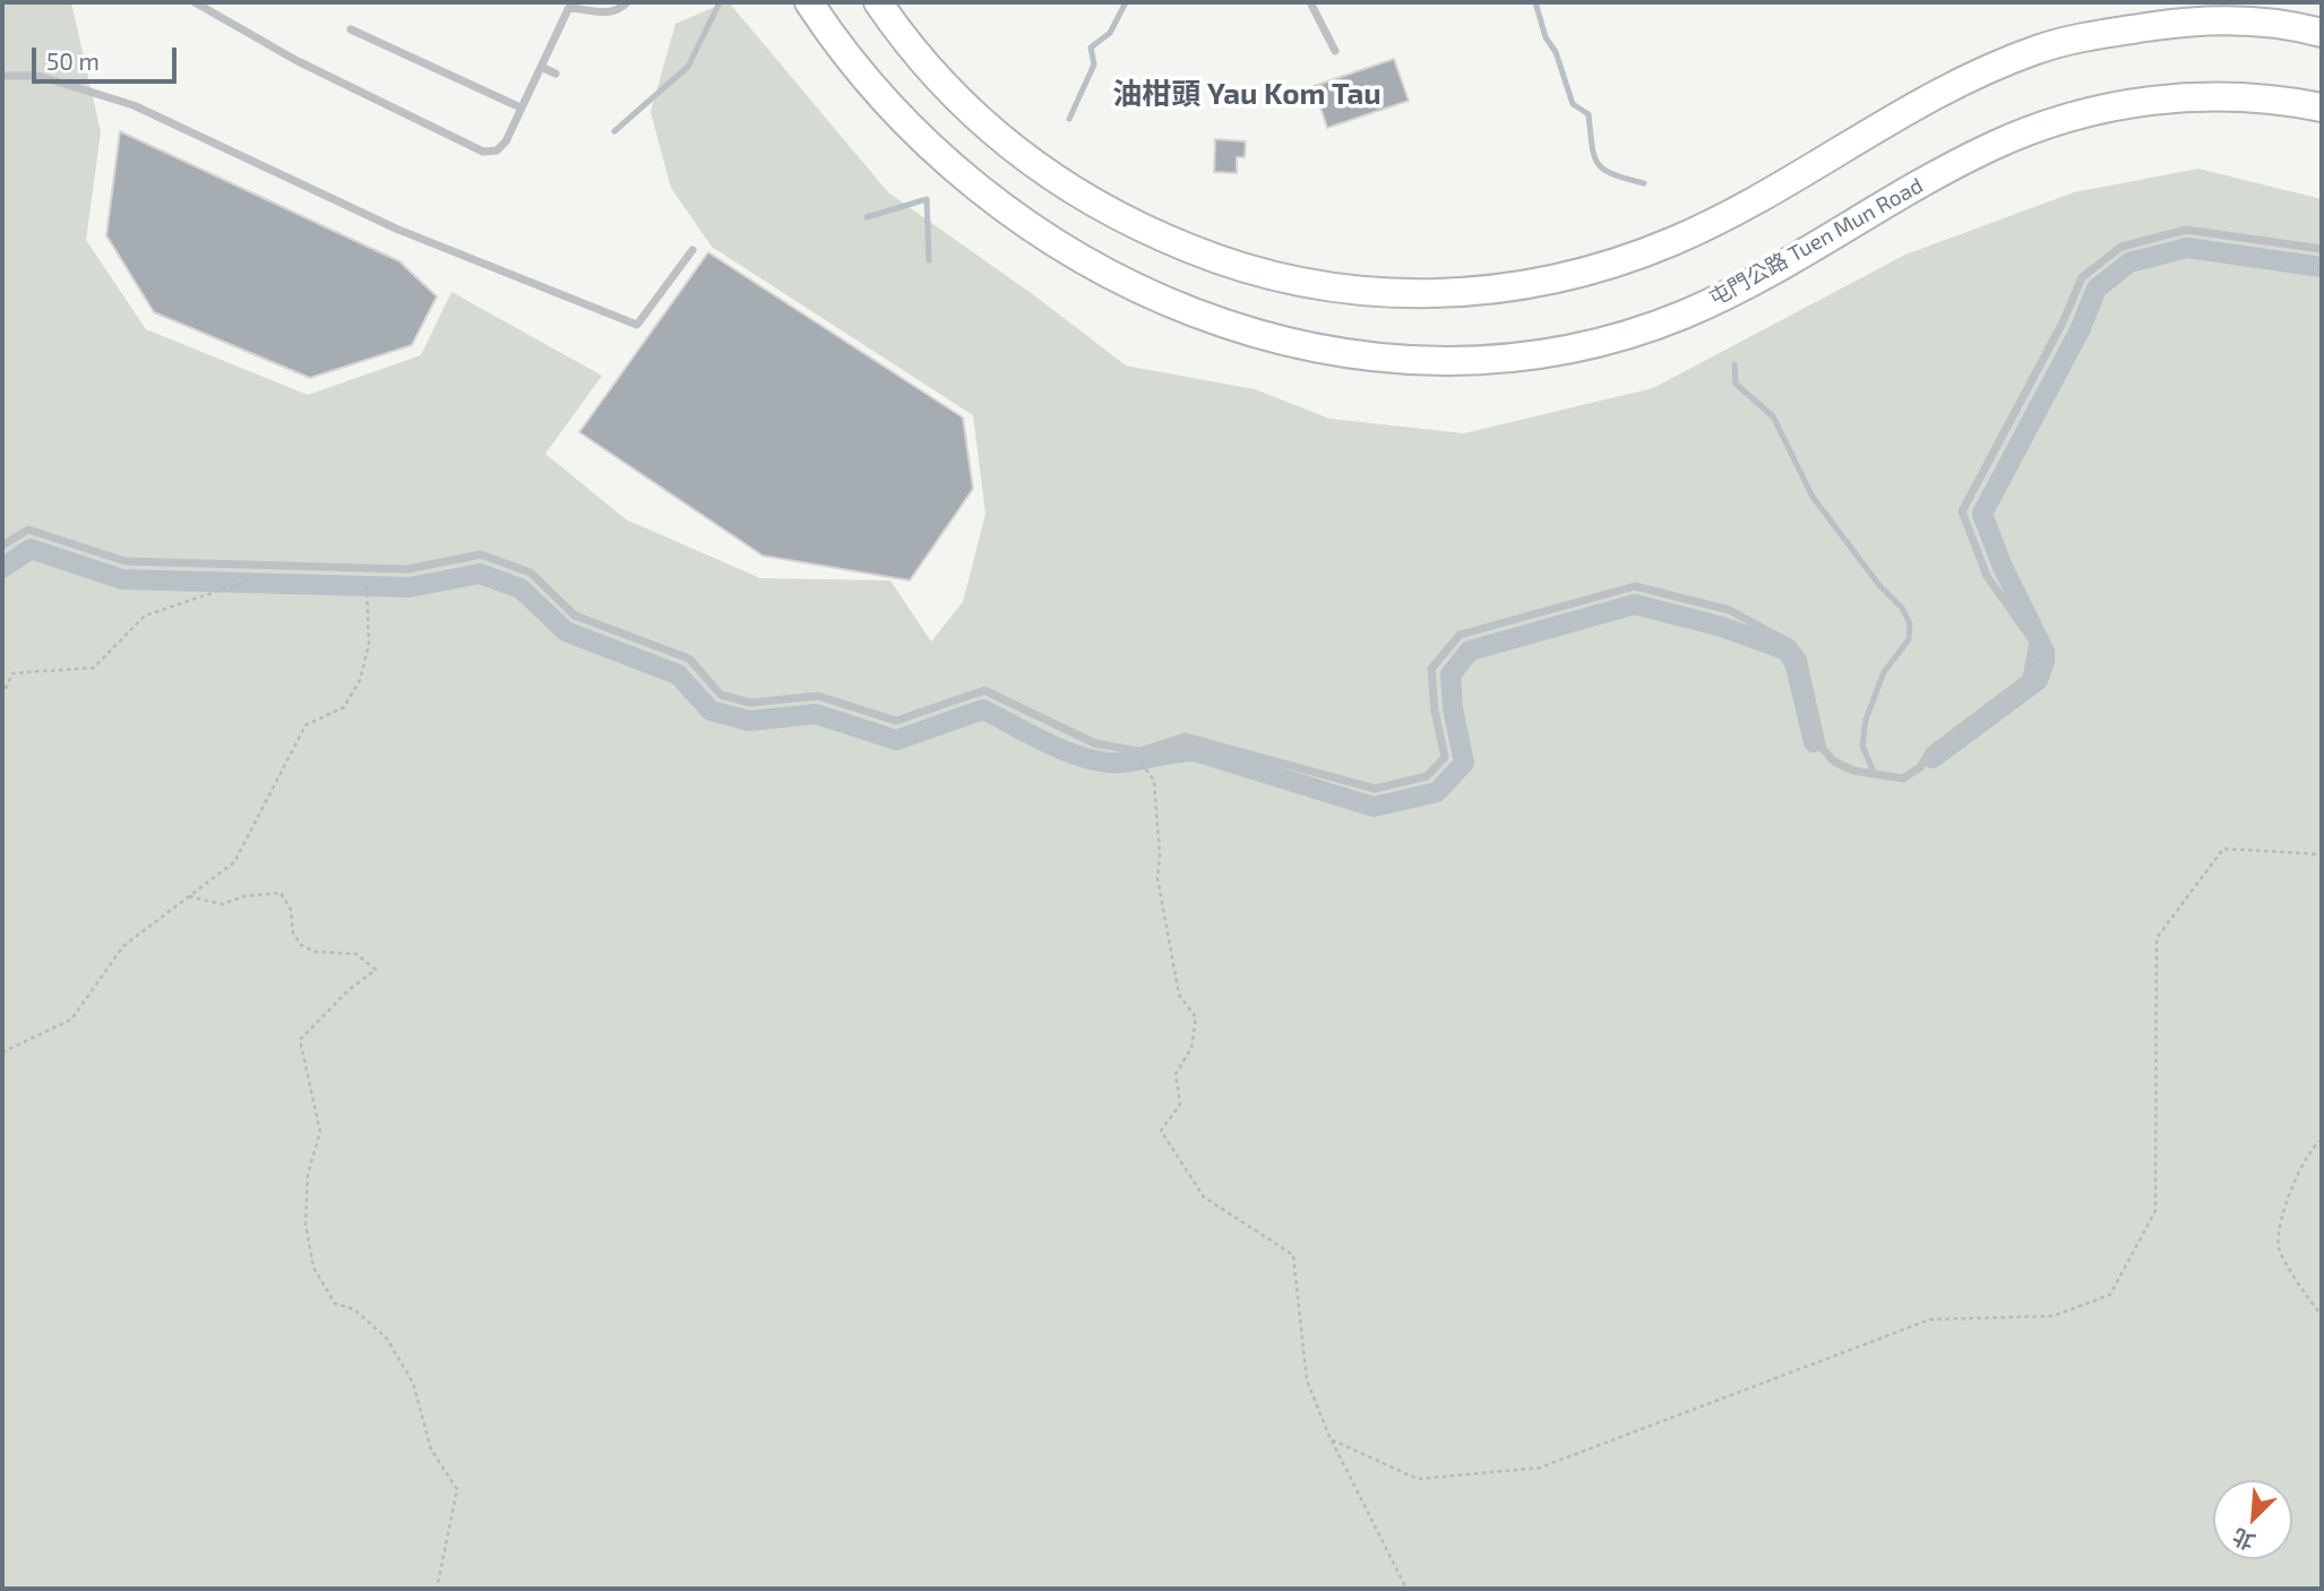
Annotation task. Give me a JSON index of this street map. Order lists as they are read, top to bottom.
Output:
{
  "streets": {
    "highway": ["屯門公路 Tuen Mun Road"]
  },
  "districts": ["油柑頭 Yau Kom Tau"],
  "scale_bar": "50 m",
  "north": "bottom left"
}
